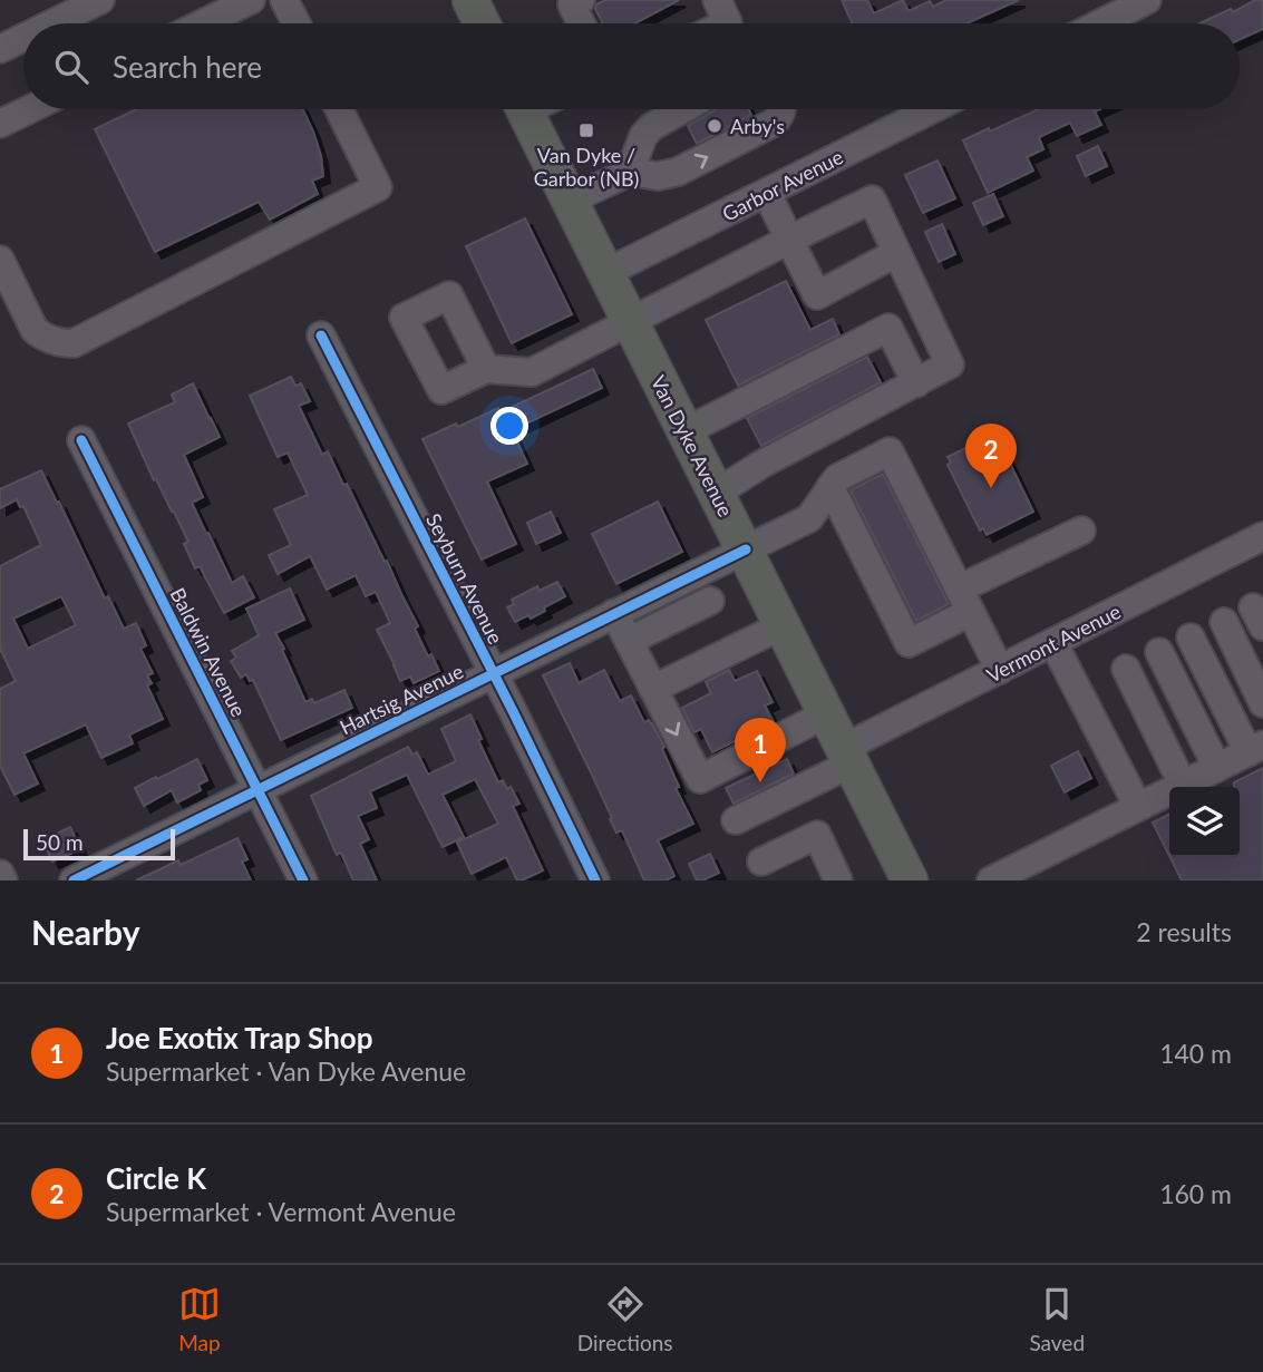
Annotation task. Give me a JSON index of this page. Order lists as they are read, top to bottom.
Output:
{
  "streets": {
    "main road": ["Van Dyke Avenue"],
    "street": [
      "Garbor Avenue",
      "Seyburn Avenue",
      "Vermont Avenue",
      "Baldwin Avenue",
      "Hartsig Avenue"
    ]
  },
  "crossings": [
    ["Garbor Avenue", "Van Dyke Avenue"],
    ["Van Dyke Avenue", "Vermont Avenue"],
    ["Van Dyke Avenue", "Hartsig Avenue"],
    ["Seyburn Avenue", "Hartsig Avenue"],
    ["Baldwin Avenue", "Hartsig Avenue"]
  ],
  "places": {
    "other": ["Arby's"],
    "transit": ["Van Dyke / Garbor (NB)"]
  },
  "scale_bar": "50 m",
  "page": {
    "search": "Search here",
    "pins": ["2", "1"],
    "scale": "50 m",
    "heading": ["Nearby", "2 results"],
    "list": [
      {
        "mark": "1",
        "name": "Joe Exotix Trap Shop",
        "note": "Supermarket · Van Dyke Avenue",
        "value": "140 m"
      },
      {
        "mark": "2",
        "name": "Circle K",
        "note": "Supermarket · Vermont Avenue",
        "value": "160 m"
      }
    ],
    "nav": ["Map", "Directions", "Saved"]
  }
}
